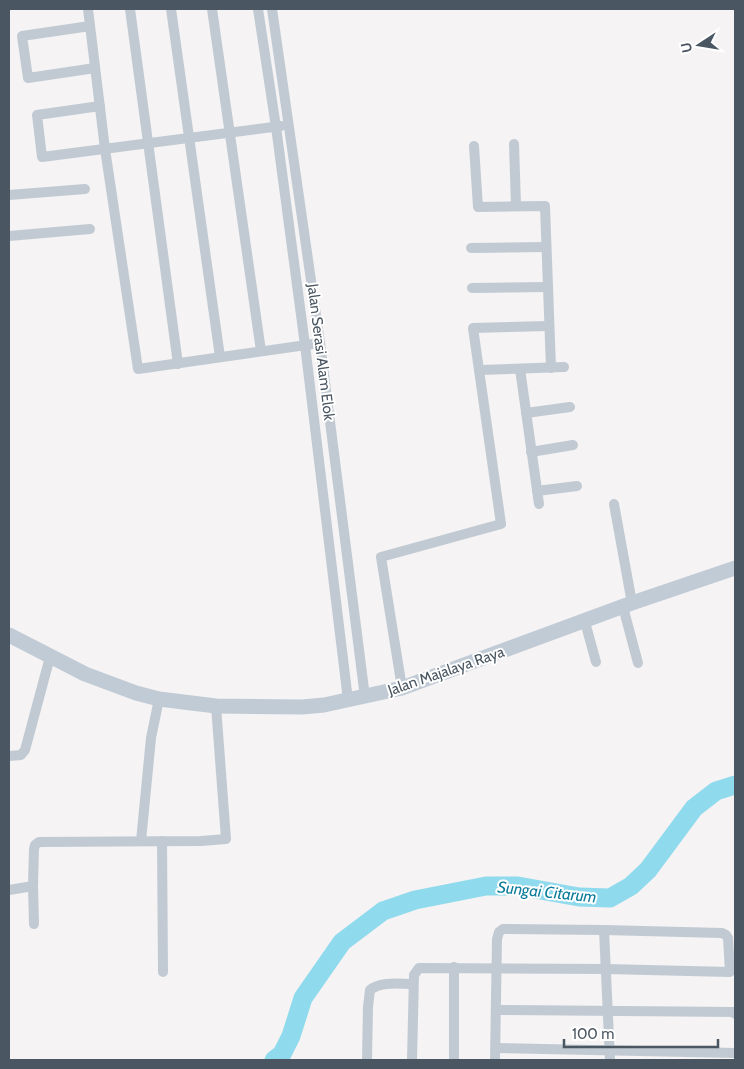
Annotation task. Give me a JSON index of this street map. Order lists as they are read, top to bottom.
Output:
{
  "streets": {
    "street": ["Jalan Serasi Alam Elok", "Jalan Majalaya Raya"]
  },
  "crossings": [
    ["Jalan Serasi Alam Elok", "Jalan Majalaya Raya"]
  ],
  "water": ["Sungai Citarum"],
  "scale_bar": "100 m",
  "north": "left"
}
